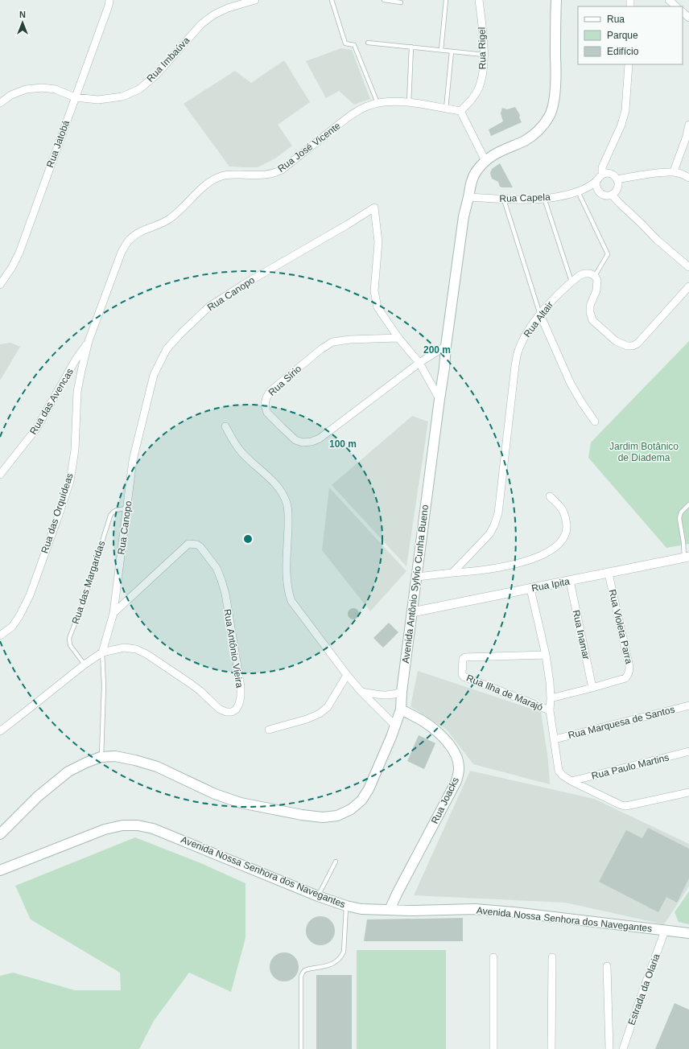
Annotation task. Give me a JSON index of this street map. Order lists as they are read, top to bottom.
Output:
{
  "streets": {
    "main road": ["Avenida Antônio Sylvio Cunha Bueno", "Rua Joacks", "Avenida Nossa Senhora dos Navegantes"],
    "street": [
      "Rua Rigel",
      "Rua Imbaúva",
      "Rua Jatobá",
      "Rua José Vicente",
      "Rua Capela",
      "Rua Canopo",
      "Rua Altair",
      "Rua Sírio",
      "Rua das Avencas",
      "Rua das Orquídeas",
      "Rua Ipita",
      "Rua Violeta Parra",
      "Rua Inamar",
      "Rua Antônio Vieira",
      "Rua Ilha de Marajó",
      "Rua Marquesa de Santos",
      "Rua Paulo Martins",
      "Estrada da Olaria"
    ],
    "lane": ["Rua das Margaridas"]
  },
  "crossings": [
    ["Rua Rigel", "Rua José Vicente"],
    ["Rua Imbaúva", "Rua Jatobá"],
    ["Rua José Vicente", "Rua das Avencas"],
    ["Rua José Vicente", "Rua das Orquídeas"],
    ["Rua Capela", "Avenida Antônio Sylvio Cunha Bueno"],
    ["Rua Canopo", "Rua Sírio"],
    ["Rua Canopo", "Rua das Margaridas"],
    ["Rua Canopo", "Avenida Antônio Sylvio Cunha Bueno"],
    ["Rua Canopo", "Rua Antônio Vieira"],
    ["Rua Sírio", "Avenida Antônio Sylvio Cunha Bueno"],
    ["Rua das Avencas", "Rua das Orquídeas"],
    ["Avenida Antônio Sylvio Cunha Bueno", "Rua Ipita"],
    ["Avenida Antônio Sylvio Cunha Bueno", "Rua Joacks"],
    ["Rua Ipita", "Rua Violeta Parra"],
    ["Rua Ipita", "Rua Inamar"],
    ["Rua Violeta Parra", "Rua Inamar"],
    ["Rua Joacks", "Avenida Nossa Senhora dos Navegantes"],
    ["Avenida Nossa Senhora dos Navegantes", "Estrada da Olaria"]
  ],
  "parks": ["Jardim Botânico de Diadema"],
  "legend": ["Rua", "Parque", "Edifício"],
  "north": "top",
  "rings": ["200 m", "100 m"]
}
